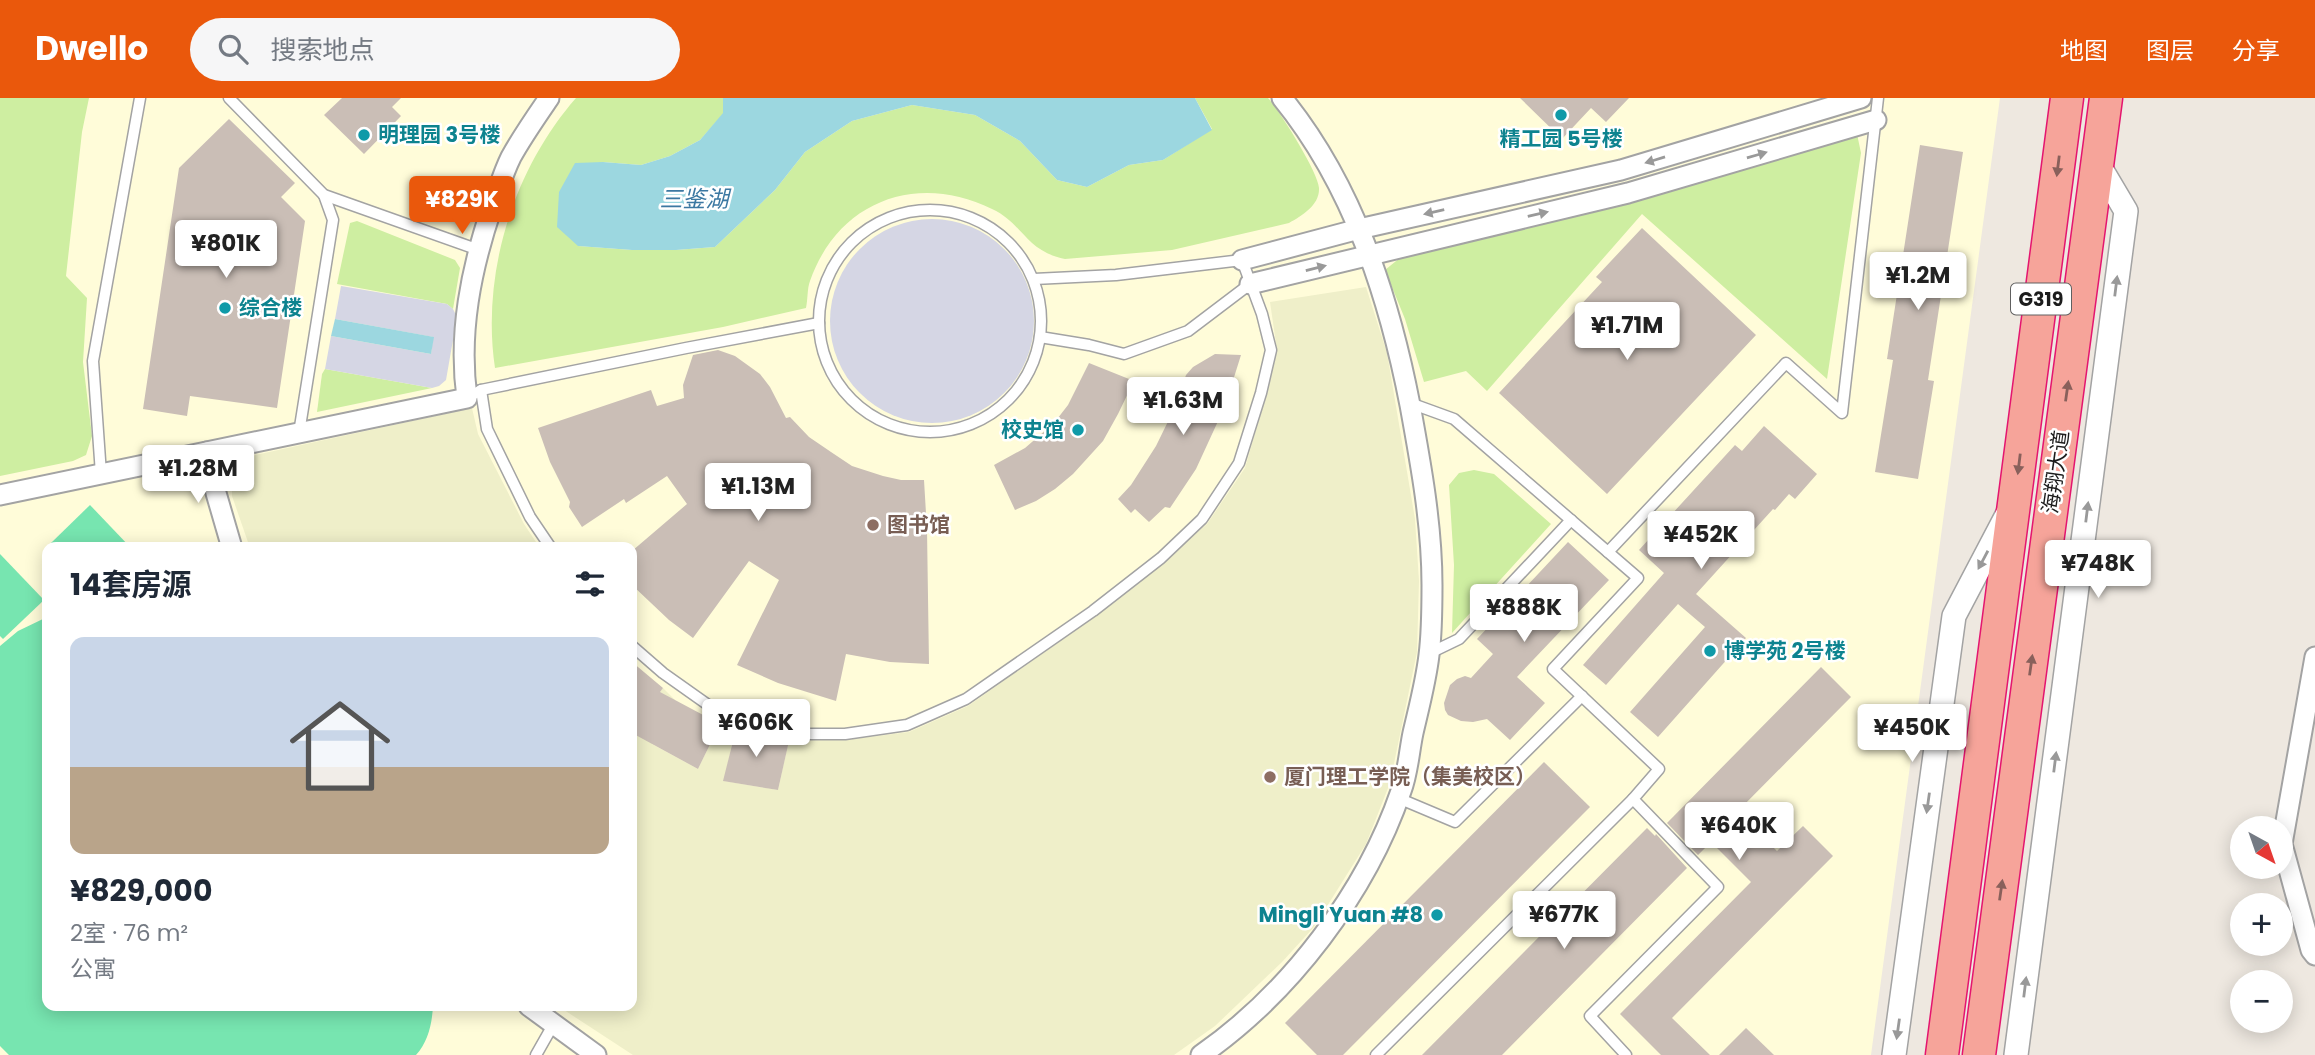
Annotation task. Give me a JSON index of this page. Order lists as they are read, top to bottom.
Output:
{
  "streets": {
    "highway": ["G319", "海翔大道"]
  },
  "water": ["三鉴湖"],
  "places": [
    "精工园 5号楼",
    "明理园 3号楼",
    "综合楼",
    "校史馆",
    "图书馆",
    "博学苑 2号楼",
    "厦门理工学院（集美校区）",
    "Mingli Yuan #8"
  ],
  "north": "bottom right",
  "page": {
    "header": "Dwello",
    "search": "搜索地点",
    "nav": ["地图", "图层", "分享"],
    "price": [
      "¥829K",
      "¥801K",
      "¥1.2M",
      "¥1.71M",
      "¥1.63M",
      "¥1.28M",
      "¥1.13M",
      "¥452K",
      "¥748K",
      "¥888K",
      "¥606K",
      "¥450K",
      "¥640K",
      "¥677K"
    ],
    "heading": "14套房源",
    "list": [
      {
        "name": "¥829,000",
        "note": "2室 · 76 m² · 公寓"
      }
    ],
    "map_buttons": ["+", "−"]
  }
}
